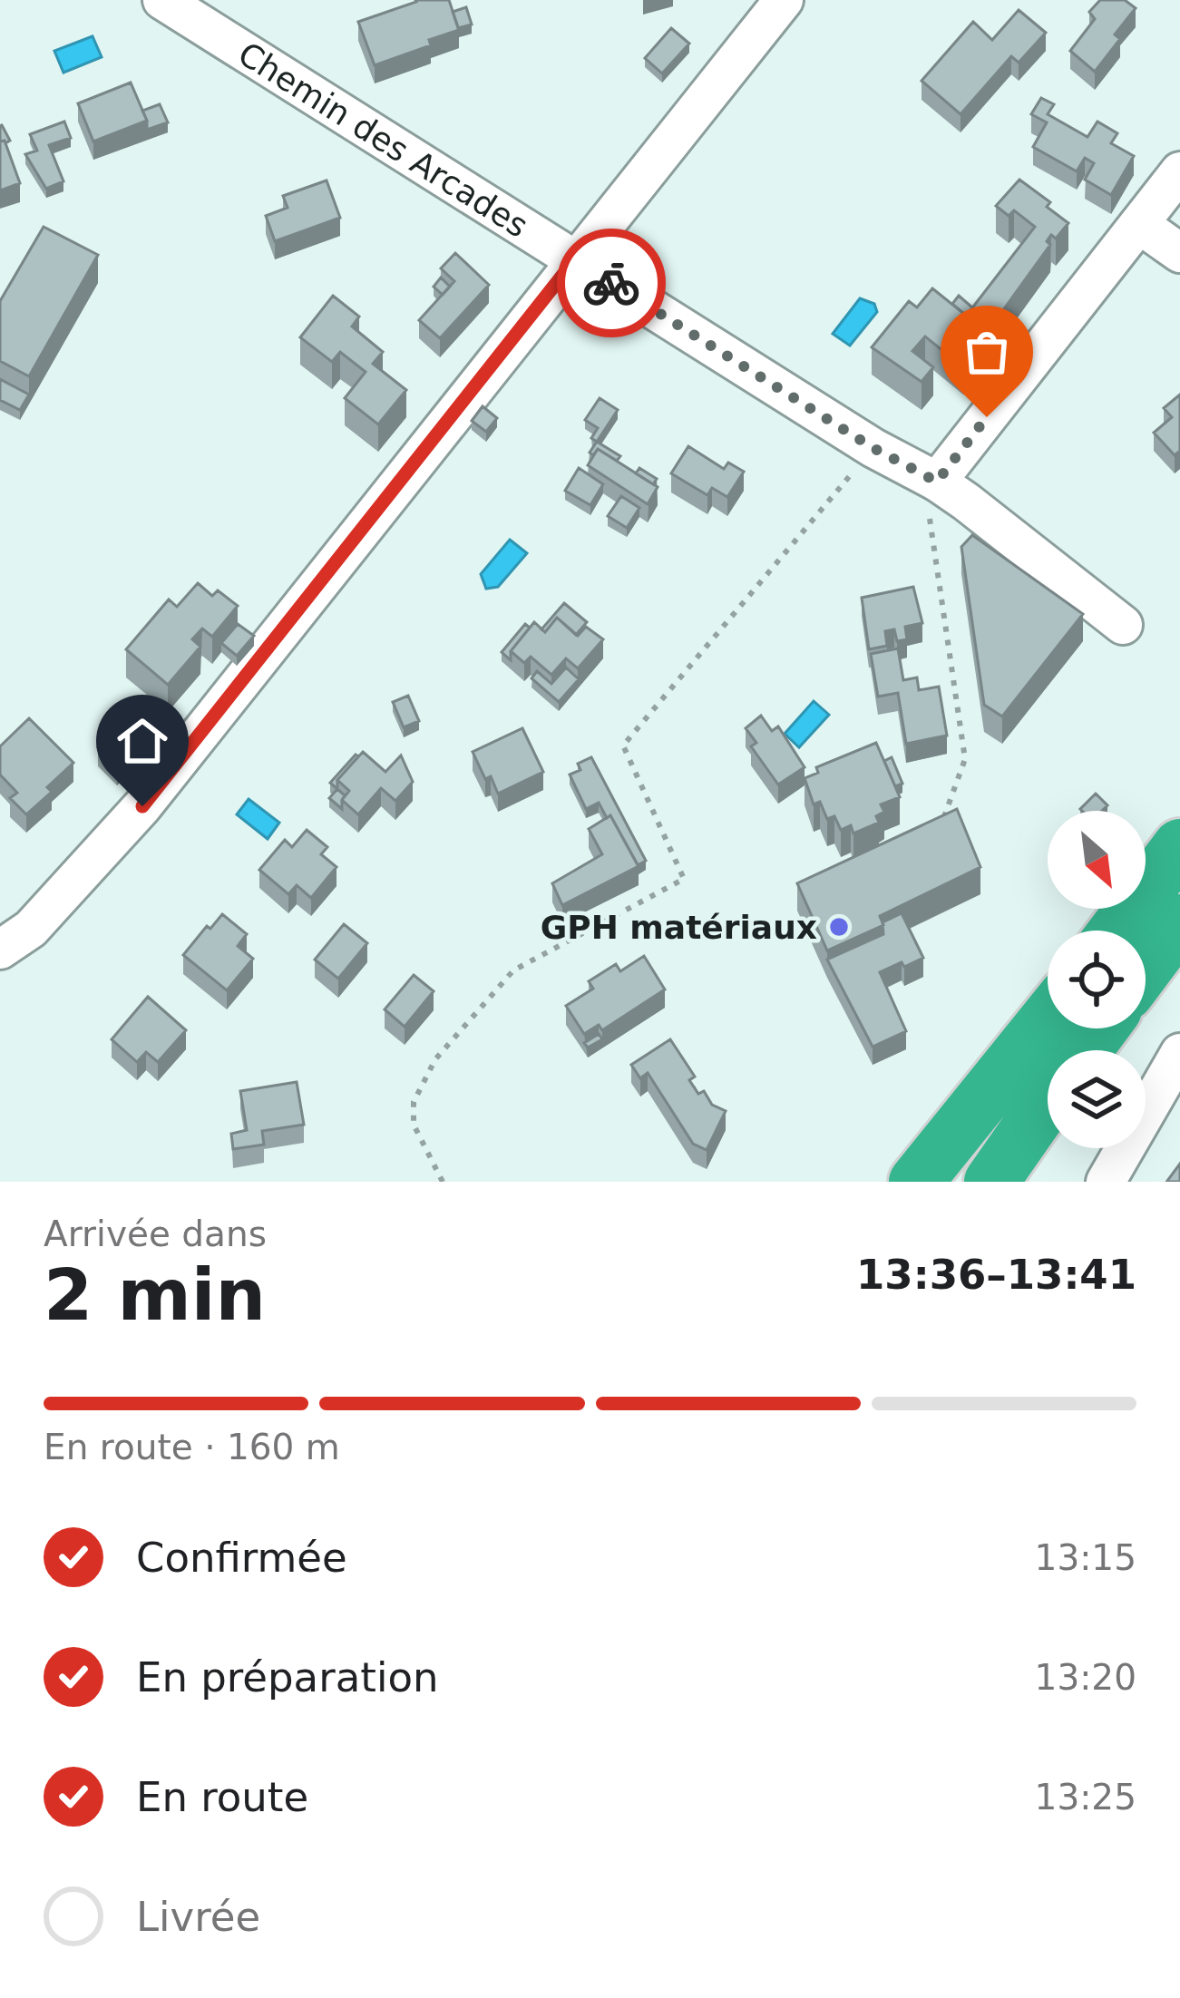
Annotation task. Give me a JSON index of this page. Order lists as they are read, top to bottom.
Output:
{
  "streets": {
    "street": ["Chemin des Arcades"]
  },
  "places": ["GPH matériaux"],
  "north": "bottom right",
  "page": {
    "heading": ["2 min", "Arrivée dans", "13:36–13:41"],
    "bar": "En route · 160 m",
    "list": [
      ["Confirmée", "13:15"],
      ["En préparation", "13:20"],
      ["En route", "13:25"],
      "Livrée"
    ]
  }
}
